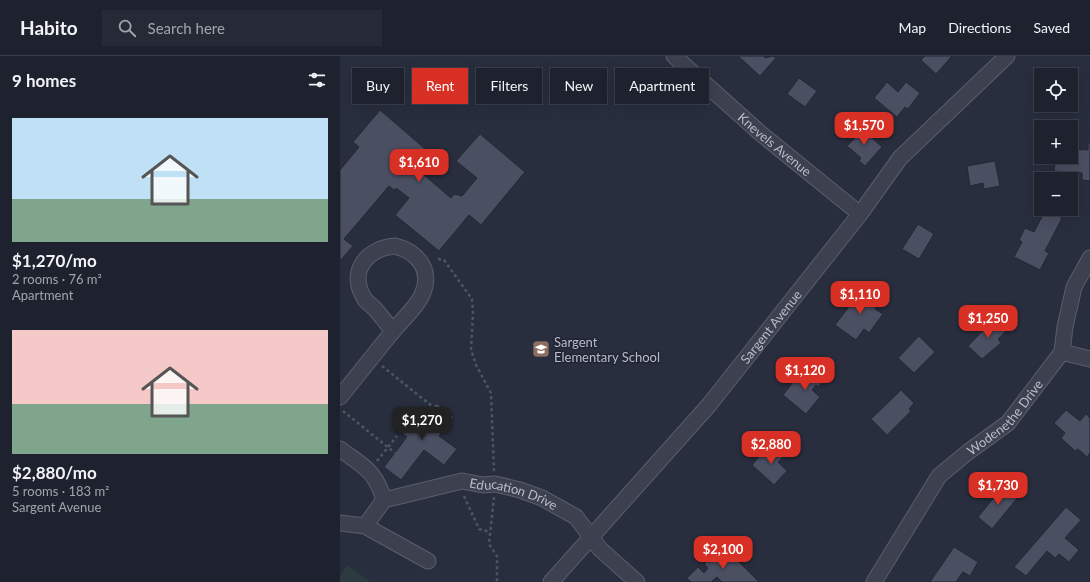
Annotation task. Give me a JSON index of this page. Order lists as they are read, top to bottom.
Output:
{
  "streets": {
    "street": [
      "Knevels Avenue",
      "Sargent Avenue",
      "Wodenethe Drive",
      "Education Drive"
    ]
  },
  "crossings": [
    ["Knevels Avenue", "Sargent Avenue"],
    ["Sargent Avenue", "Education Drive"]
  ],
  "places": {
    "school or university": ["Sargent Elementary School"]
  },
  "page": {
    "header": "Habito",
    "search": "Search here",
    "nav": ["Map", "Directions", "Saved"],
    "heading": "9 homes",
    "map_buttons": ["+", "−"],
    "chip": [
      "Buy",
      "Rent",
      "Filters",
      "New",
      "Apartment"
    ],
    "list": [
      {
        "name": "$1,270/mo",
        "note": "2 rooms · 76 m² · Apartment"
      },
      {
        "name": "$2,880/mo",
        "note": "5 rooms · 183 m² · Sargent Avenue"
      }
    ],
    "price": [
      "$1,570",
      "$1,610",
      "$1,110",
      "$1,250",
      "$1,120",
      "$1,270",
      "$2,880",
      "$1,730",
      "$2,100"
    ]
  }
}
